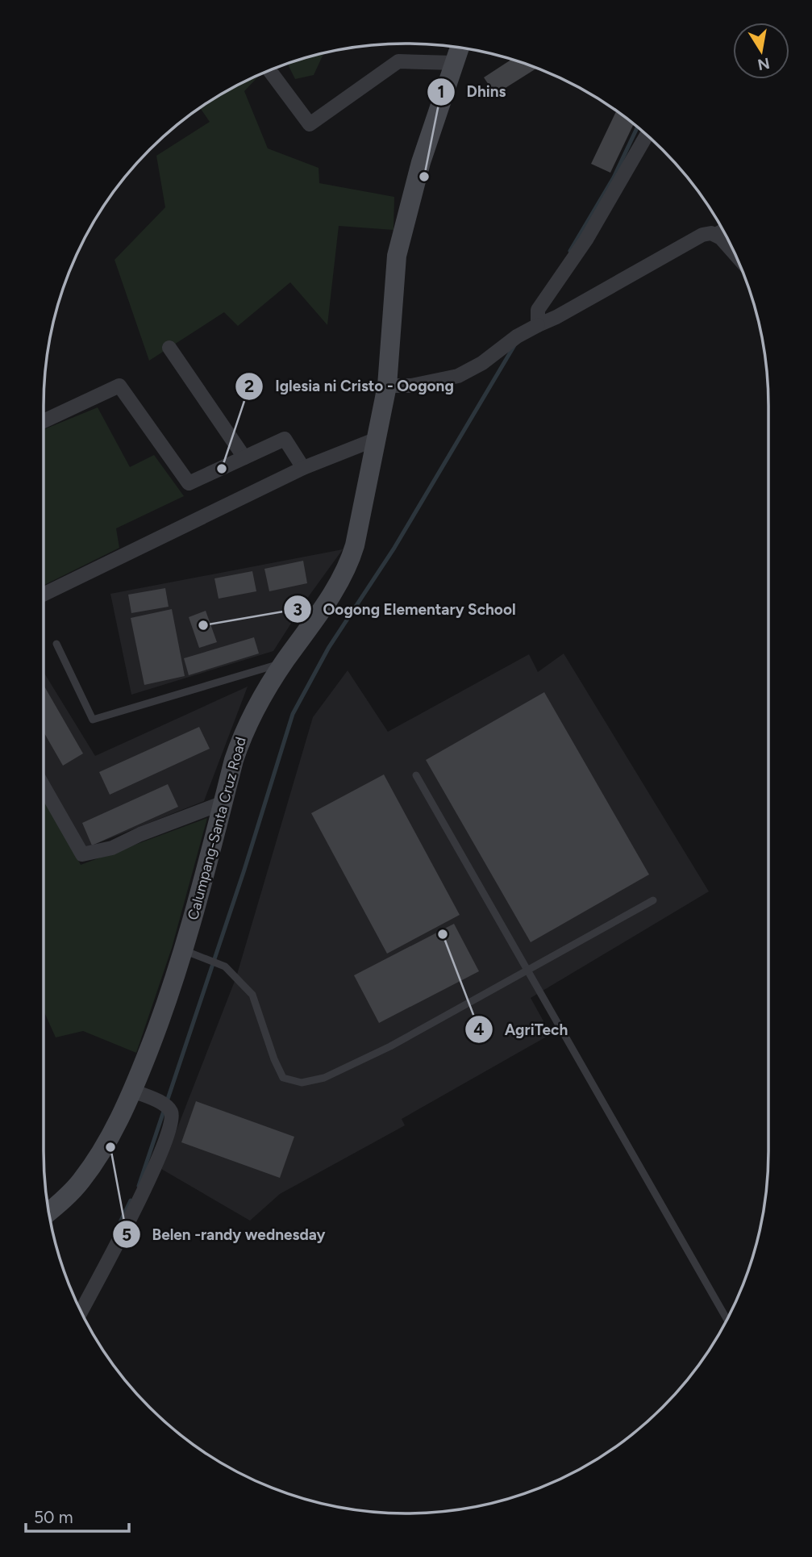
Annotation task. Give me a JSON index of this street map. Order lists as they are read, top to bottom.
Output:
{
  "streets": {
    "main road": ["Calumpang-Santa Cruz Road"]
  },
  "places": [
    "Dhins",
    "Iglesia ni Cristo - Oogong",
    "Oogong Elementary School",
    "AgriTech",
    "Belen -randy wednesday"
  ],
  "scale_bar": "50 m",
  "north": "bottom"
}
